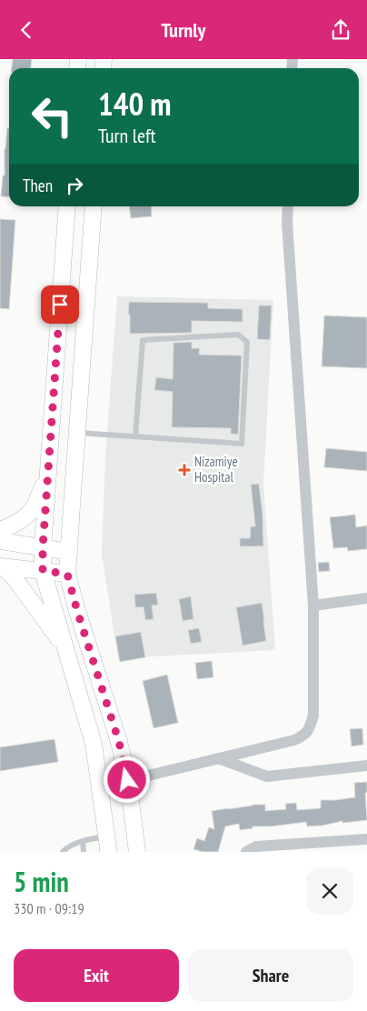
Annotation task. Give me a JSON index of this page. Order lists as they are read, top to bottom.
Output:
{
  "places": {
    "health": ["Nizamiye Hospital"]
  },
  "page": {
    "header": "Turnly",
    "turn": ["140 m", "Turn left"],
    "then": "Then",
    "heading": ["5 min", "330 m · 09:19"],
    "buttons": ["Exit", "Share"]
  }
}
